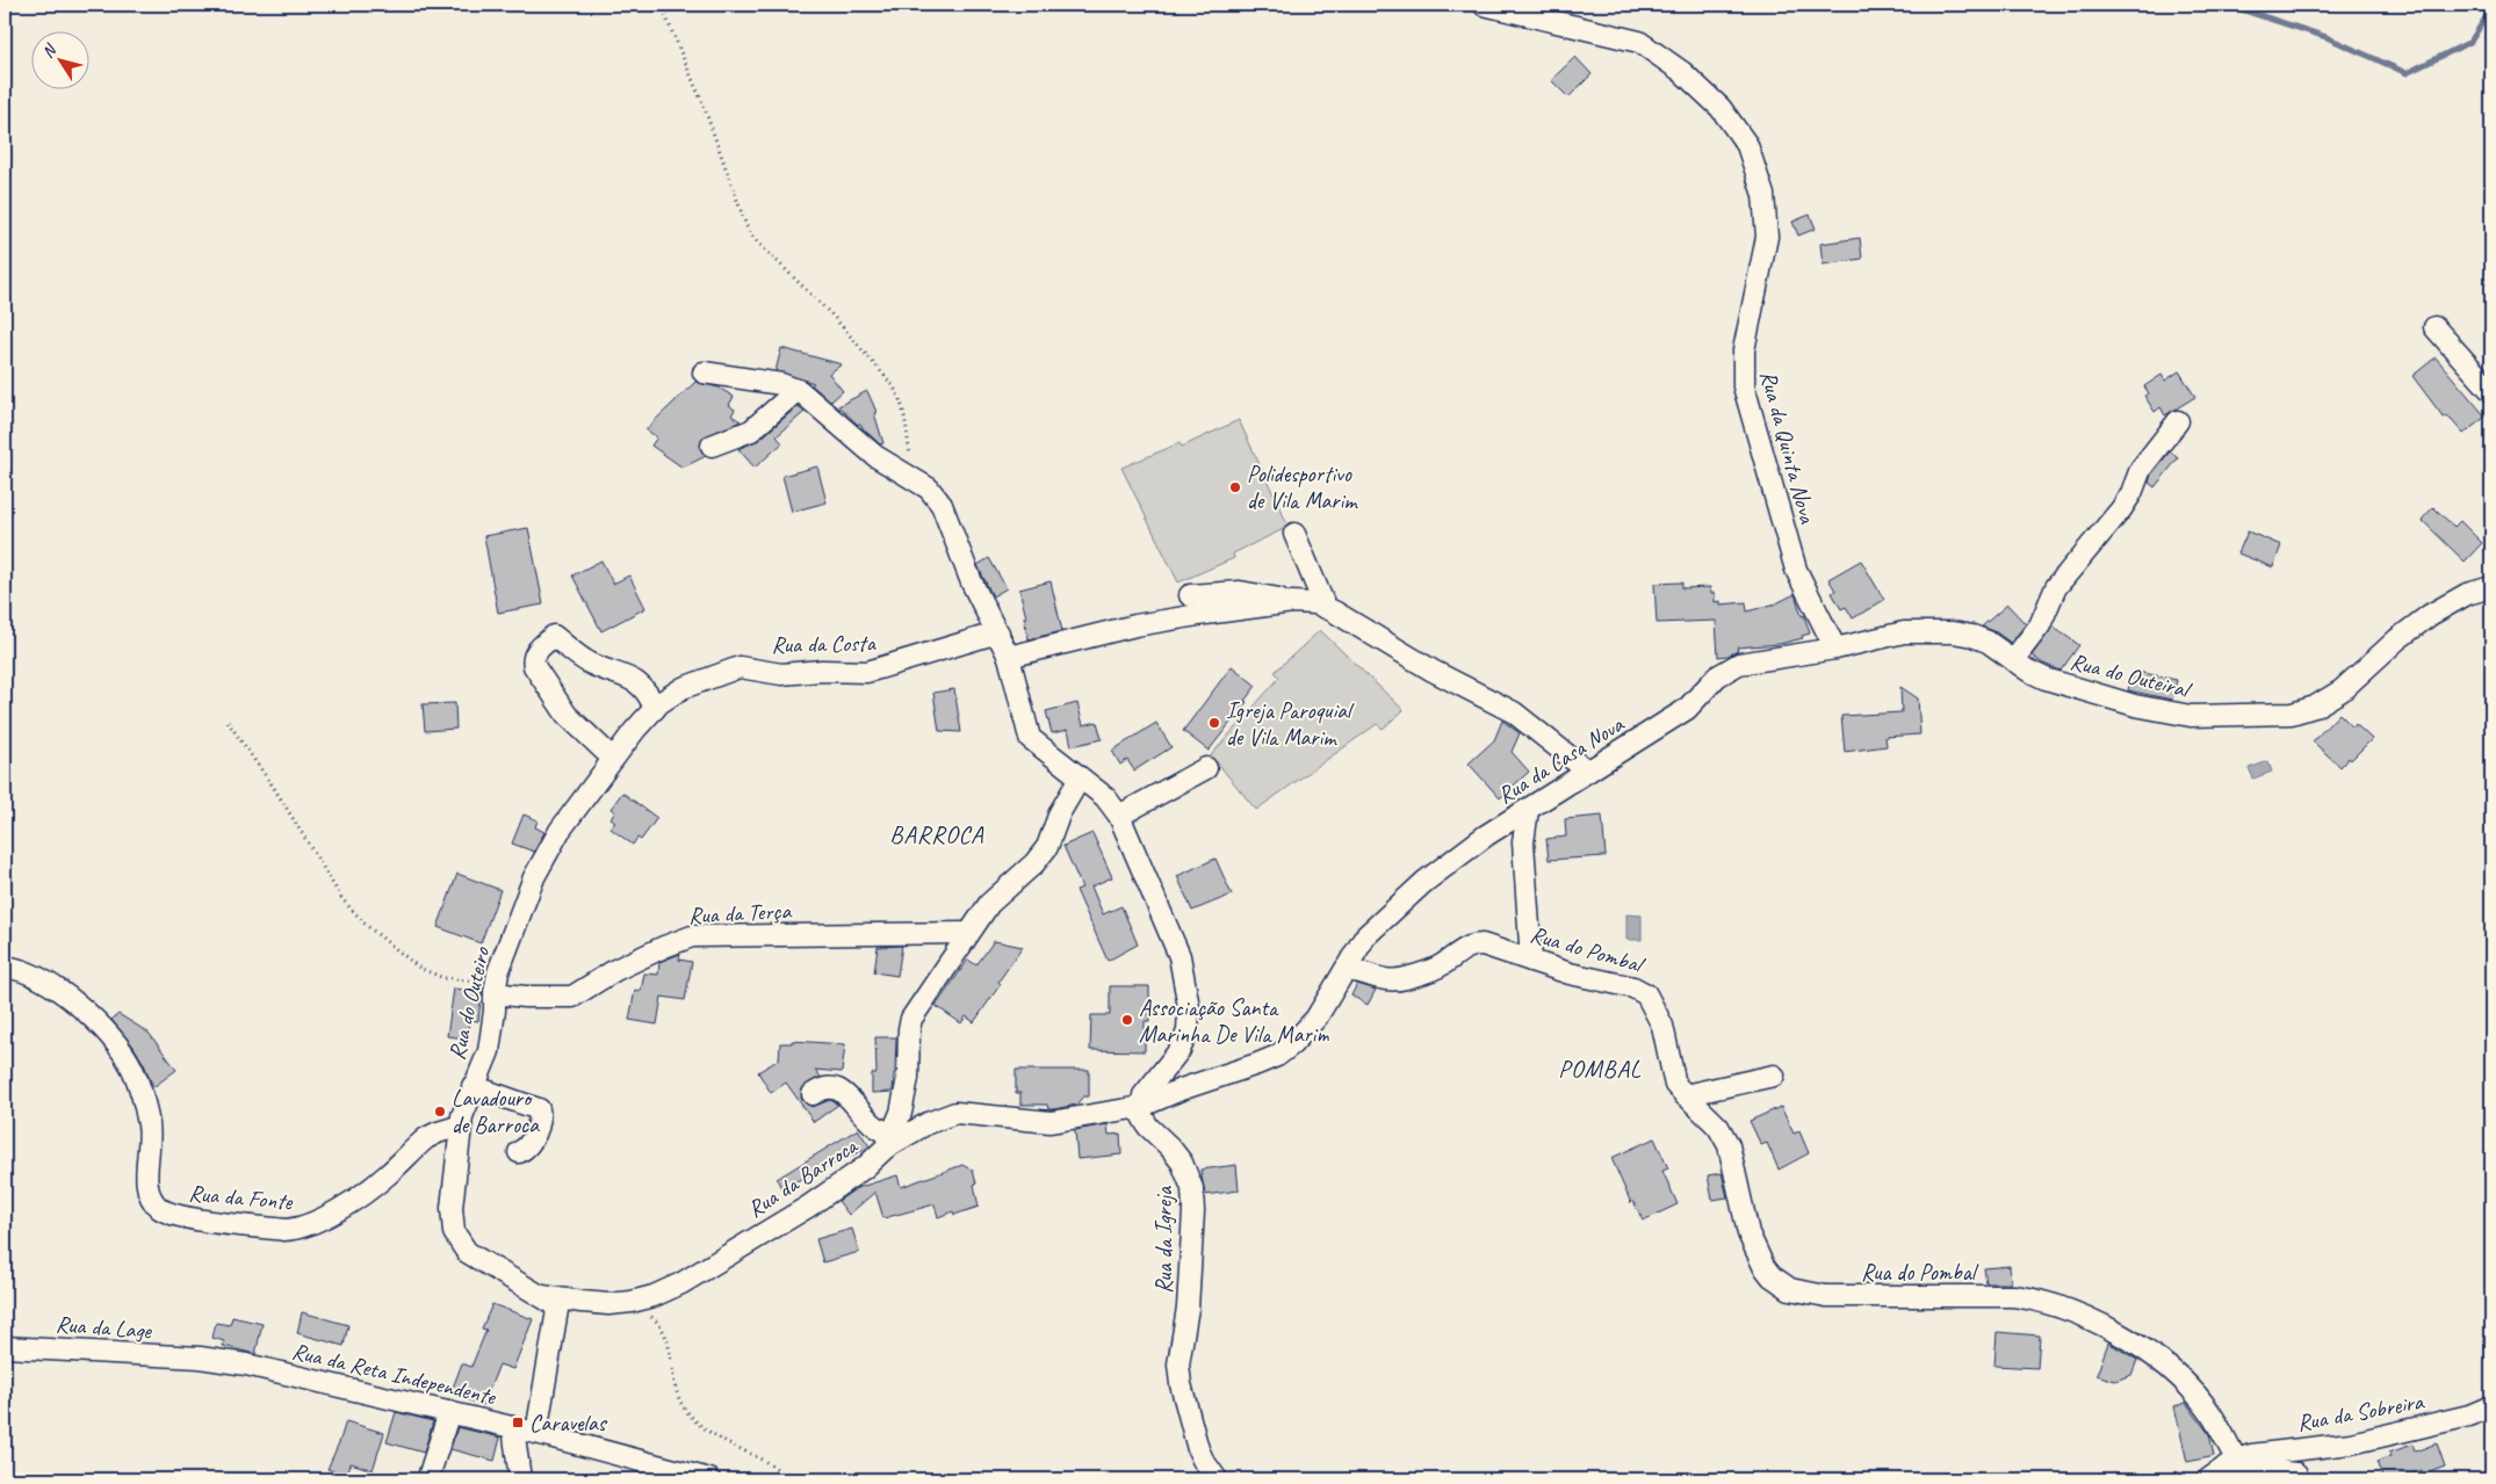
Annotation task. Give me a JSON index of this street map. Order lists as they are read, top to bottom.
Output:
{
  "streets": {
    "street": [
      "Rua da Quinta Nova",
      "Rua da Costa",
      "Rua do Outeiral",
      "Rua da Casa Nova",
      "Rua da Terça",
      "Rua do Pombal",
      "Rua do Outeiro",
      "Rua da Barroca",
      "Rua da Fonte",
      "Rua da Igreja",
      "Rua da Lage",
      "Rua da Reta Independente",
      "Rua da Sobreira"
    ]
  },
  "crossings": [
    ["Rua da Quinta Nova", "Rua do Outeiral"],
    ["Rua da Quinta Nova", "Rua da Casa Nova"],
    ["Rua da Costa", "Rua do Outeiro"],
    ["Rua do Outeiral", "Rua da Casa Nova"],
    ["Rua da Casa Nova", "Rua do Pombal"],
    ["Rua da Terça", "Rua do Outeiro"],
    ["Rua da Terça", "Rua da Barroca"],
    ["Rua do Pombal", "Rua da Sobreira"],
    ["Rua do Outeiro", "Rua da Barroca"],
    ["Rua do Outeiro", "Rua da Fonte"],
    ["Rua do Outeiro", "Rua da Reta Independente"],
    ["Rua da Lage", "Rua da Reta Independente"]
  ],
  "districts": ["BARROCA", "POMBAL"],
  "places": {
    "other": [
      "Polidesportivo de Vila Marim",
      "Igreja Paroquial de Vila Marim",
      "Associação Santa Marinha De Vila Marim",
      "Lavadouro de Barroca"
    ],
    "transit": ["Caravelas"]
  },
  "north": "top left"
}
